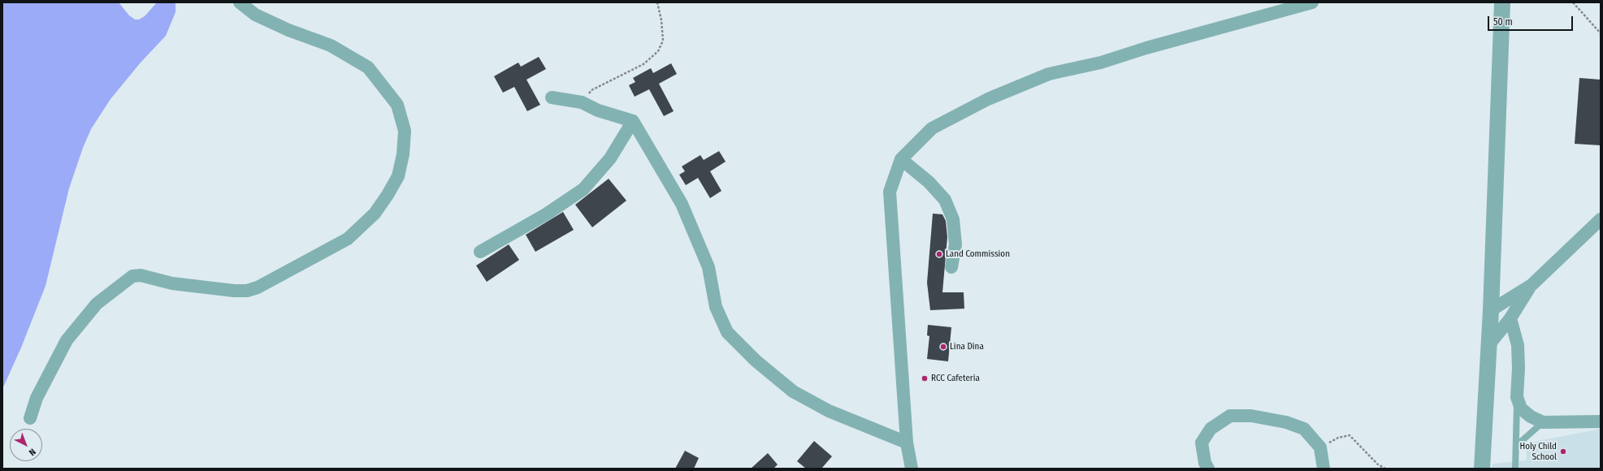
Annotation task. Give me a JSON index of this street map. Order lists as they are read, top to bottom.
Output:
{
  "places": [
    "Land Commission",
    "Lina Dina",
    "RCC Cafeteria",
    "Holy Child School"
  ],
  "scale_bar": "50 m",
  "north": "bottom right"
}
